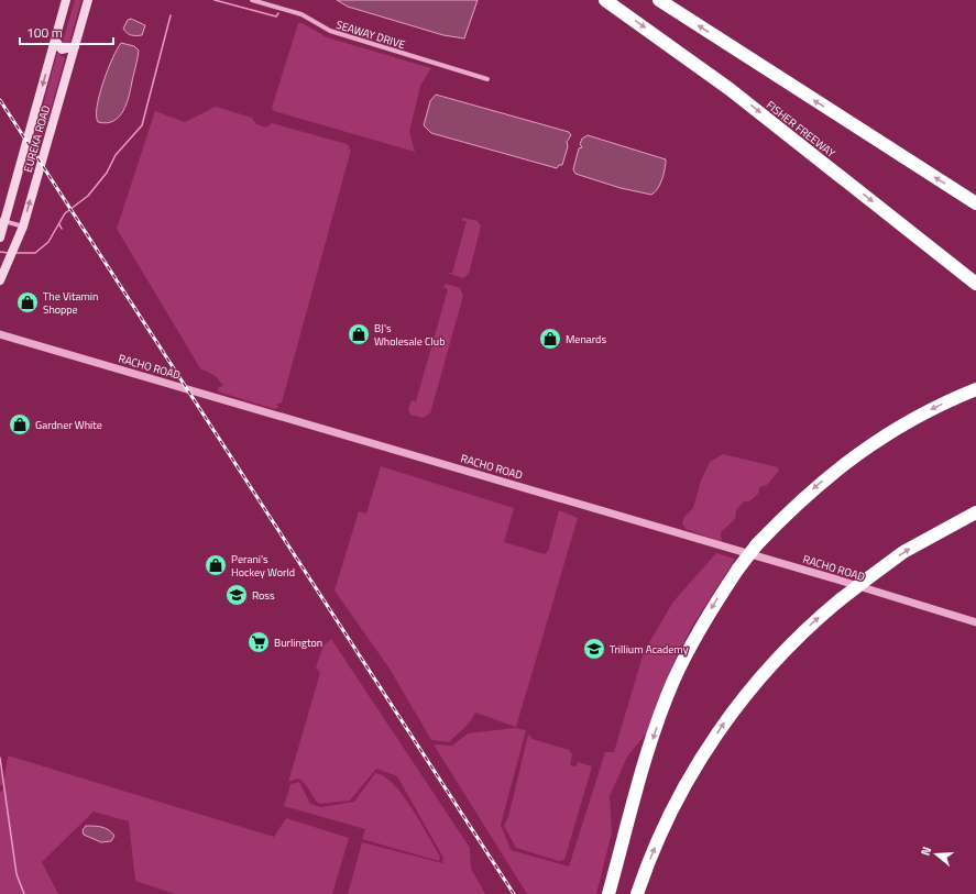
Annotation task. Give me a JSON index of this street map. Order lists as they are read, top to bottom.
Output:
{
  "streets": {
    "highway": ["FISHER FREEWAY"],
    "main road": ["EUREKA ROAD"],
    "street": ["SEAWAY DRIVE", "RACHO ROAD"]
  },
  "places": {
    "shop": [
      "The Vitamin Shoppe",
      "BJ's Wholesale Club",
      "Menards",
      "Gardner White",
      "Perani's Hockey World"
    ],
    "school or university": ["Ross", "Trillium Academy"],
    "supermarket": ["Burlington"]
  },
  "scale_bar": "100 m",
  "north": "left"
}
